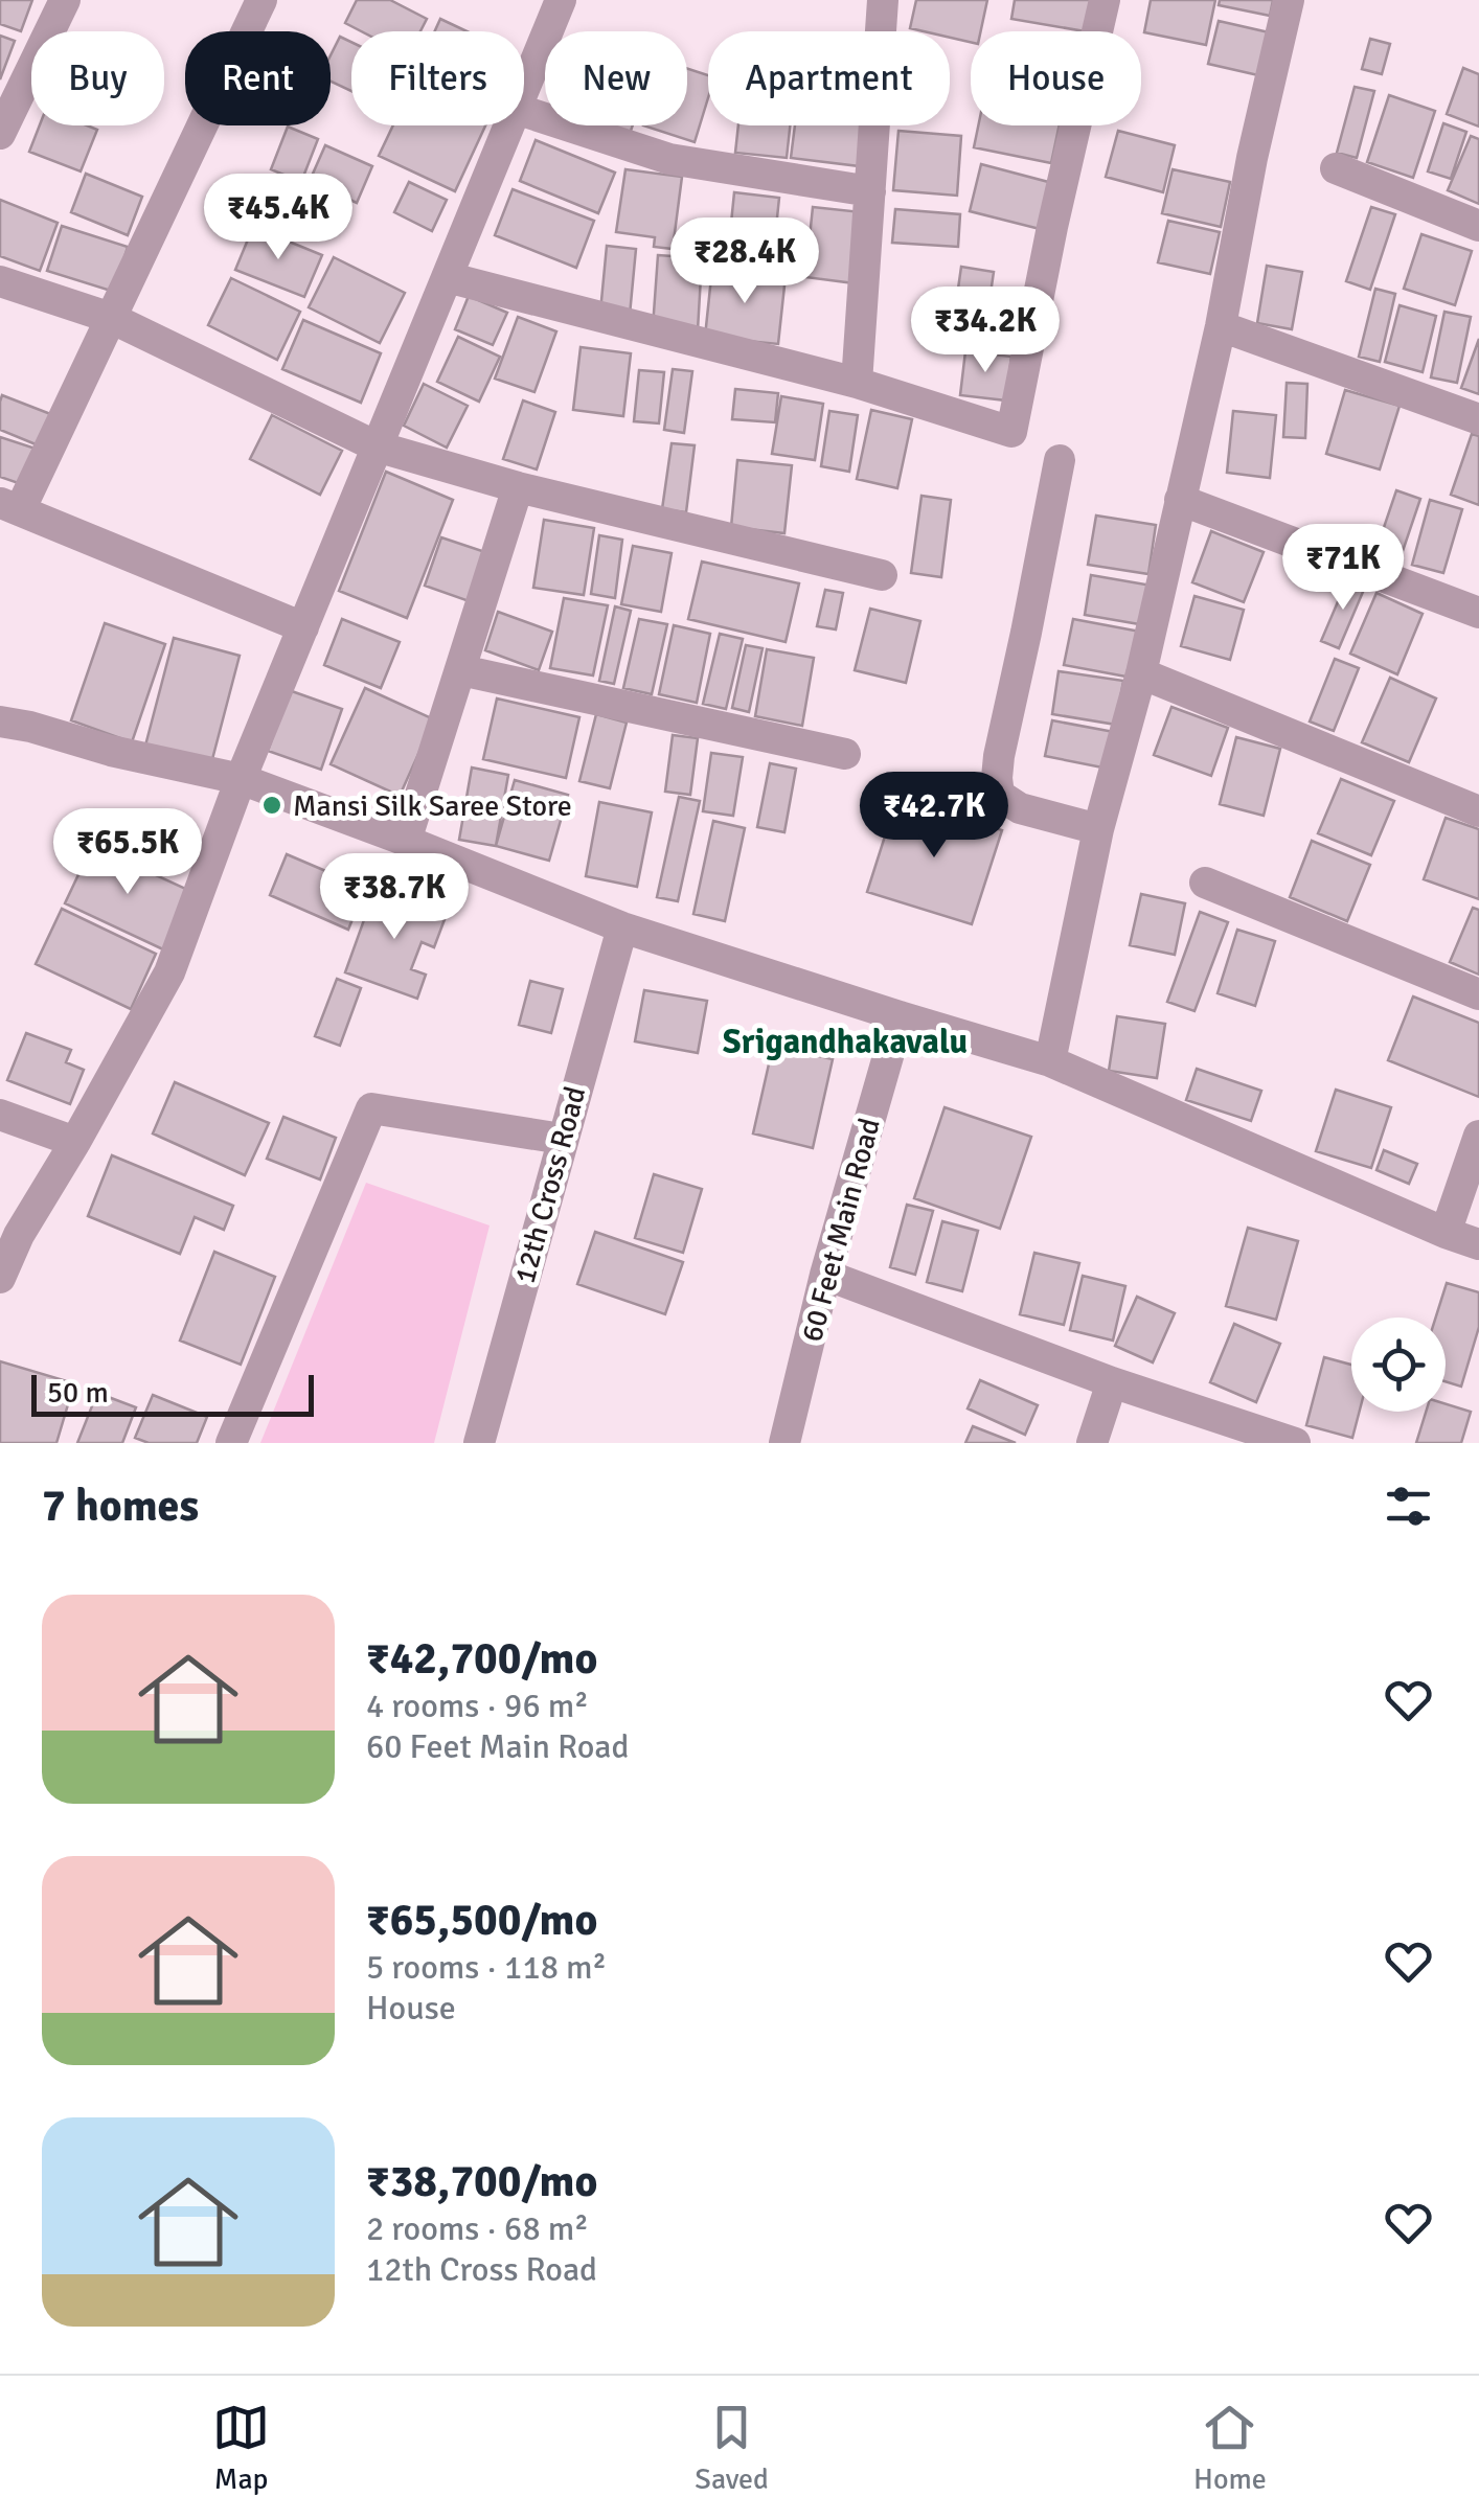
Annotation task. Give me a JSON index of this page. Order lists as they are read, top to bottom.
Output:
{
  "streets": {
    "street": ["12th Cross Road", "60 Feet Main Road"]
  },
  "districts": ["Srigandhakavalu"],
  "places": ["Mansi Silk Saree Store"],
  "scale_bar": "50 m",
  "page": {
    "chip": [
      "Buy",
      "Rent",
      "Filters",
      "New",
      "Apartment",
      "House"
    ],
    "price": [
      "₹45.4K",
      "₹28.4K",
      "₹34.2K",
      "₹71K",
      "₹42.7K",
      "₹65.5K",
      "₹38.7K"
    ],
    "scale": "50 m",
    "heading": "7 homes",
    "list": [
      {
        "name": "₹42,700/mo",
        "note": "4 rooms · 96 m² · 60 Feet Main Road"
      },
      {
        "name": "₹65,500/mo",
        "note": "5 rooms · 118 m² · House"
      },
      {
        "name": "₹38,700/mo",
        "note": "2 rooms · 68 m² · 12th Cross Road"
      }
    ],
    "tabs": ["Map", "Saved", "Home"]
  }
}
